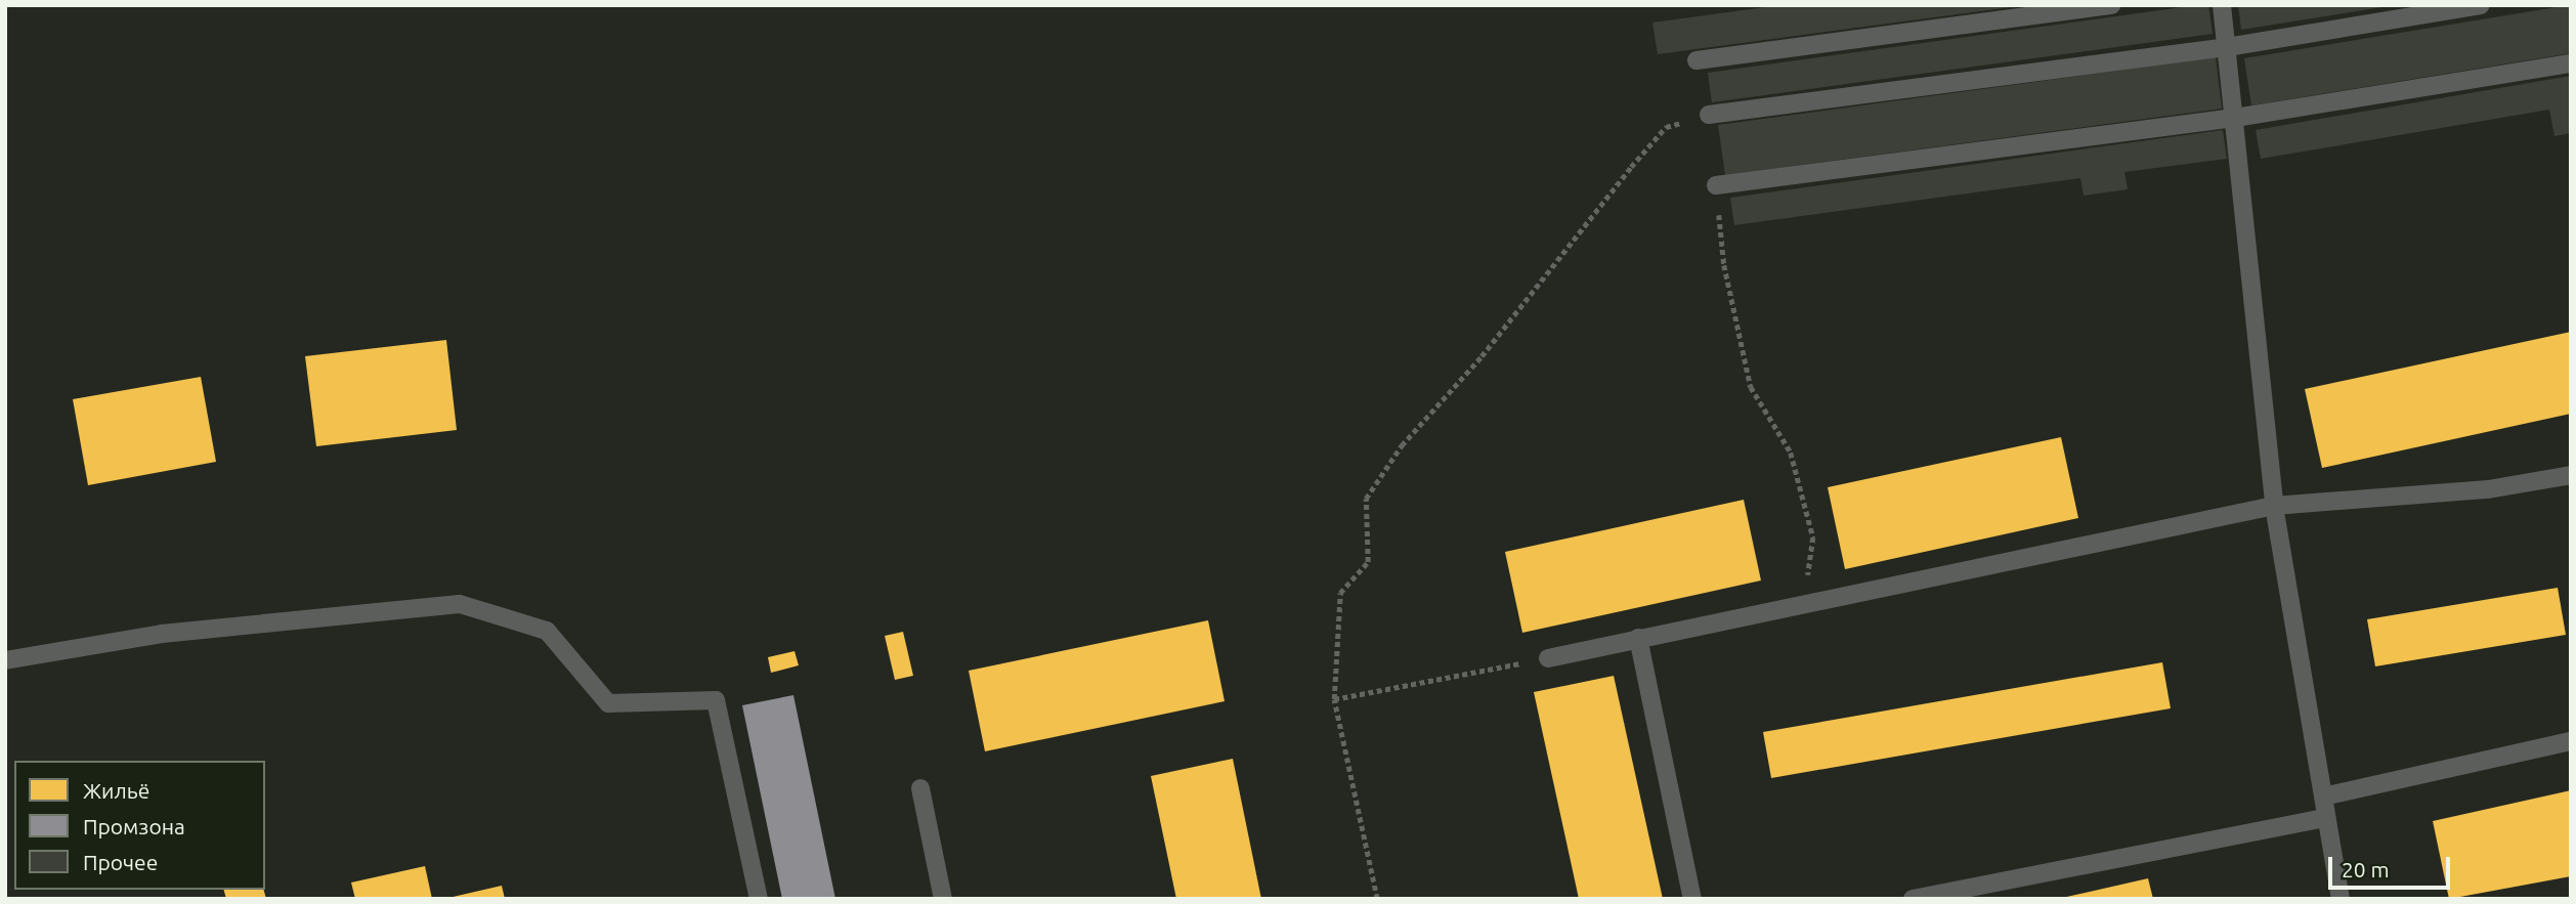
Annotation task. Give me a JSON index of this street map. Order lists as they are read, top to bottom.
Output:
{
  "legend": ["Жильё", "Промзона", "Прочее"],
  "scale_bar": "20 m"
}
